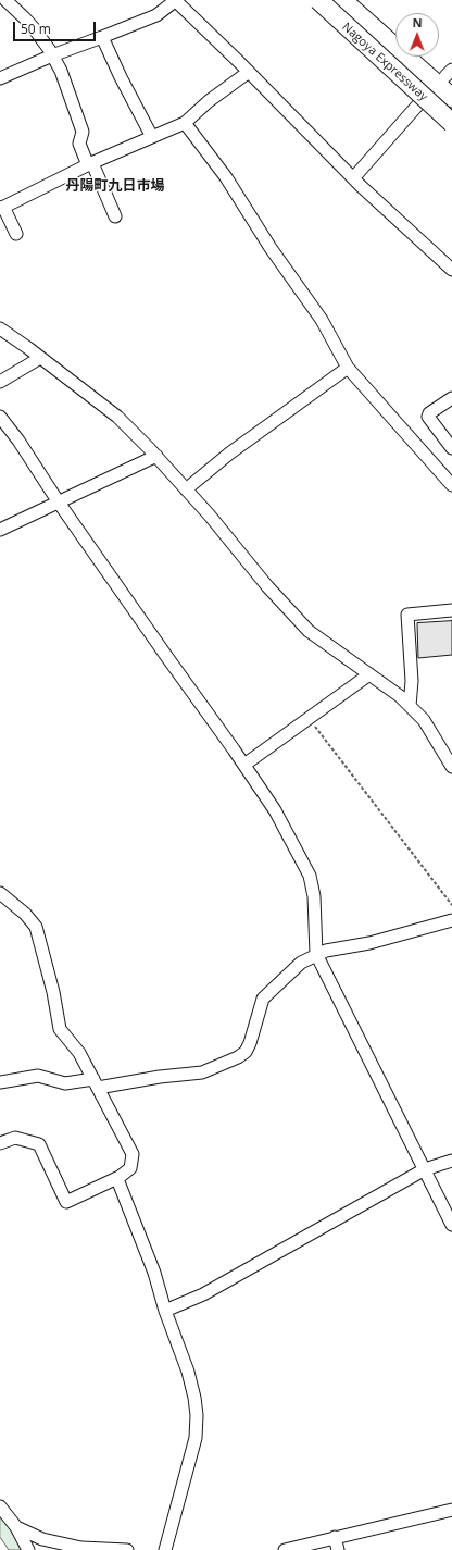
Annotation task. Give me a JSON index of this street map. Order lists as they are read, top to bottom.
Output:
{
  "streets": {
    "highway": ["Nagoya Expressway"]
  },
  "districts": ["丹陽町九日市場"],
  "scale_bar": "50 m",
  "north": "top"
}
